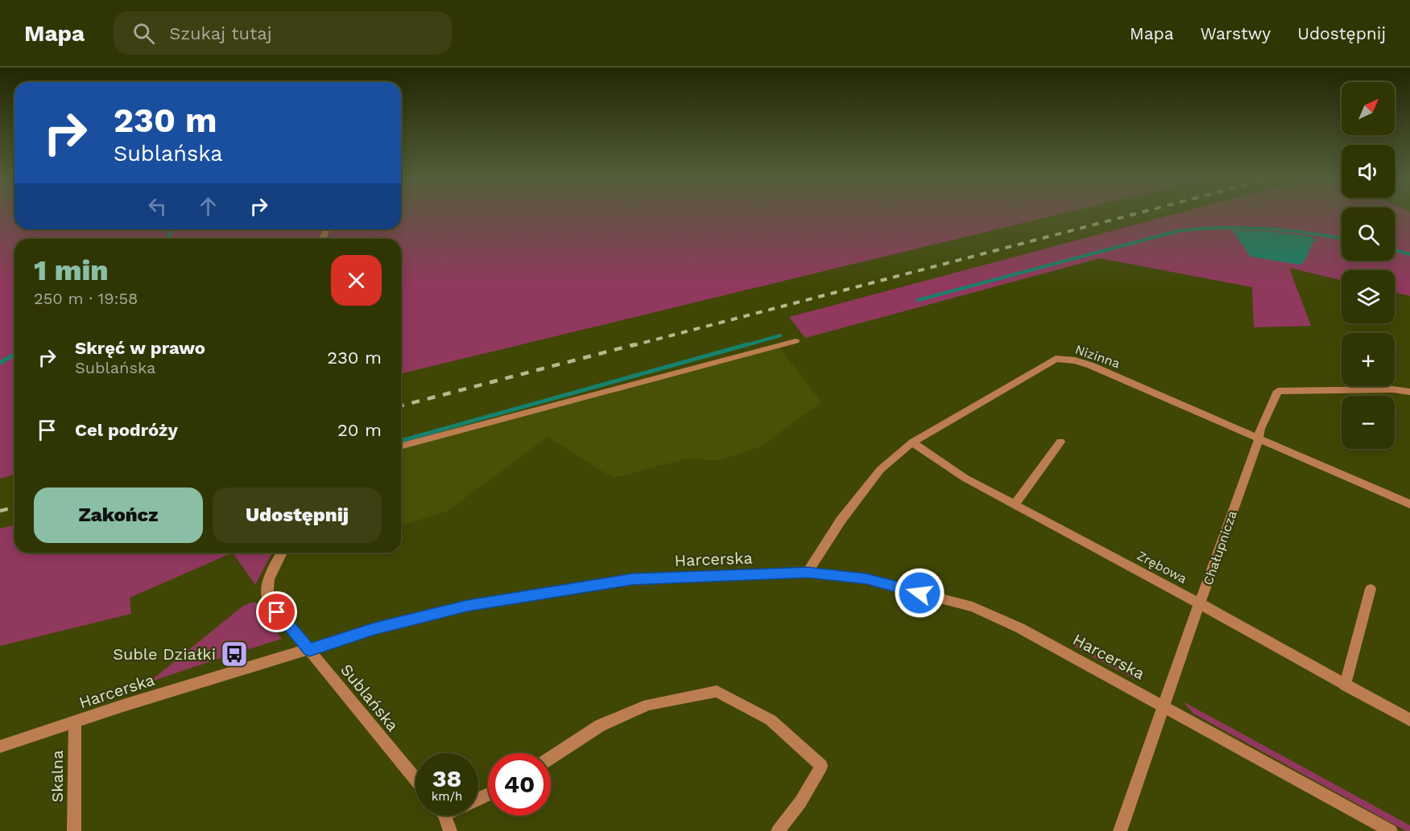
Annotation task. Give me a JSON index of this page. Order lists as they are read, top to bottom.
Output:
{
  "streets": {
    "street": [
      "Nizinna",
      "Chałupnicza",
      "Harcerska",
      "Zrębowa",
      "Sublańska",
      "Skalna"
    ]
  },
  "crossings": [
    ["Nizinna", "Chałupnicza"],
    ["Nizinna", "Harcerska"],
    ["Nizinna", "Zrębowa"],
    ["Chałupnicza", "Harcerska"],
    ["Chałupnicza", "Zrębowa"],
    ["Harcerska", "Sublańska"],
    ["Harcerska", "Skalna"]
  ],
  "places": {
    "bus stop": ["Suble Działki"]
  },
  "north": "top right",
  "page": {
    "header": "Mapa",
    "search": "Szukaj tutaj",
    "nav": ["Mapa", "Warstwy", "Udostępnij"],
    "map_buttons": ["+", "−"],
    "turn": ["230 m", "Sublańska"],
    "heading": ["1 min", "250 m · 19:58"],
    "list": [
      {
        "name": "Skręć w prawo",
        "note": "Sublańska",
        "value": "230 m"
      },
      {
        "name": "Cel podróży",
        "value": "20 m"
      }
    ],
    "buttons": ["Zakończ", "Udostępnij"],
    "speed": "38 km/h",
    "limit": "40"
  }
}
